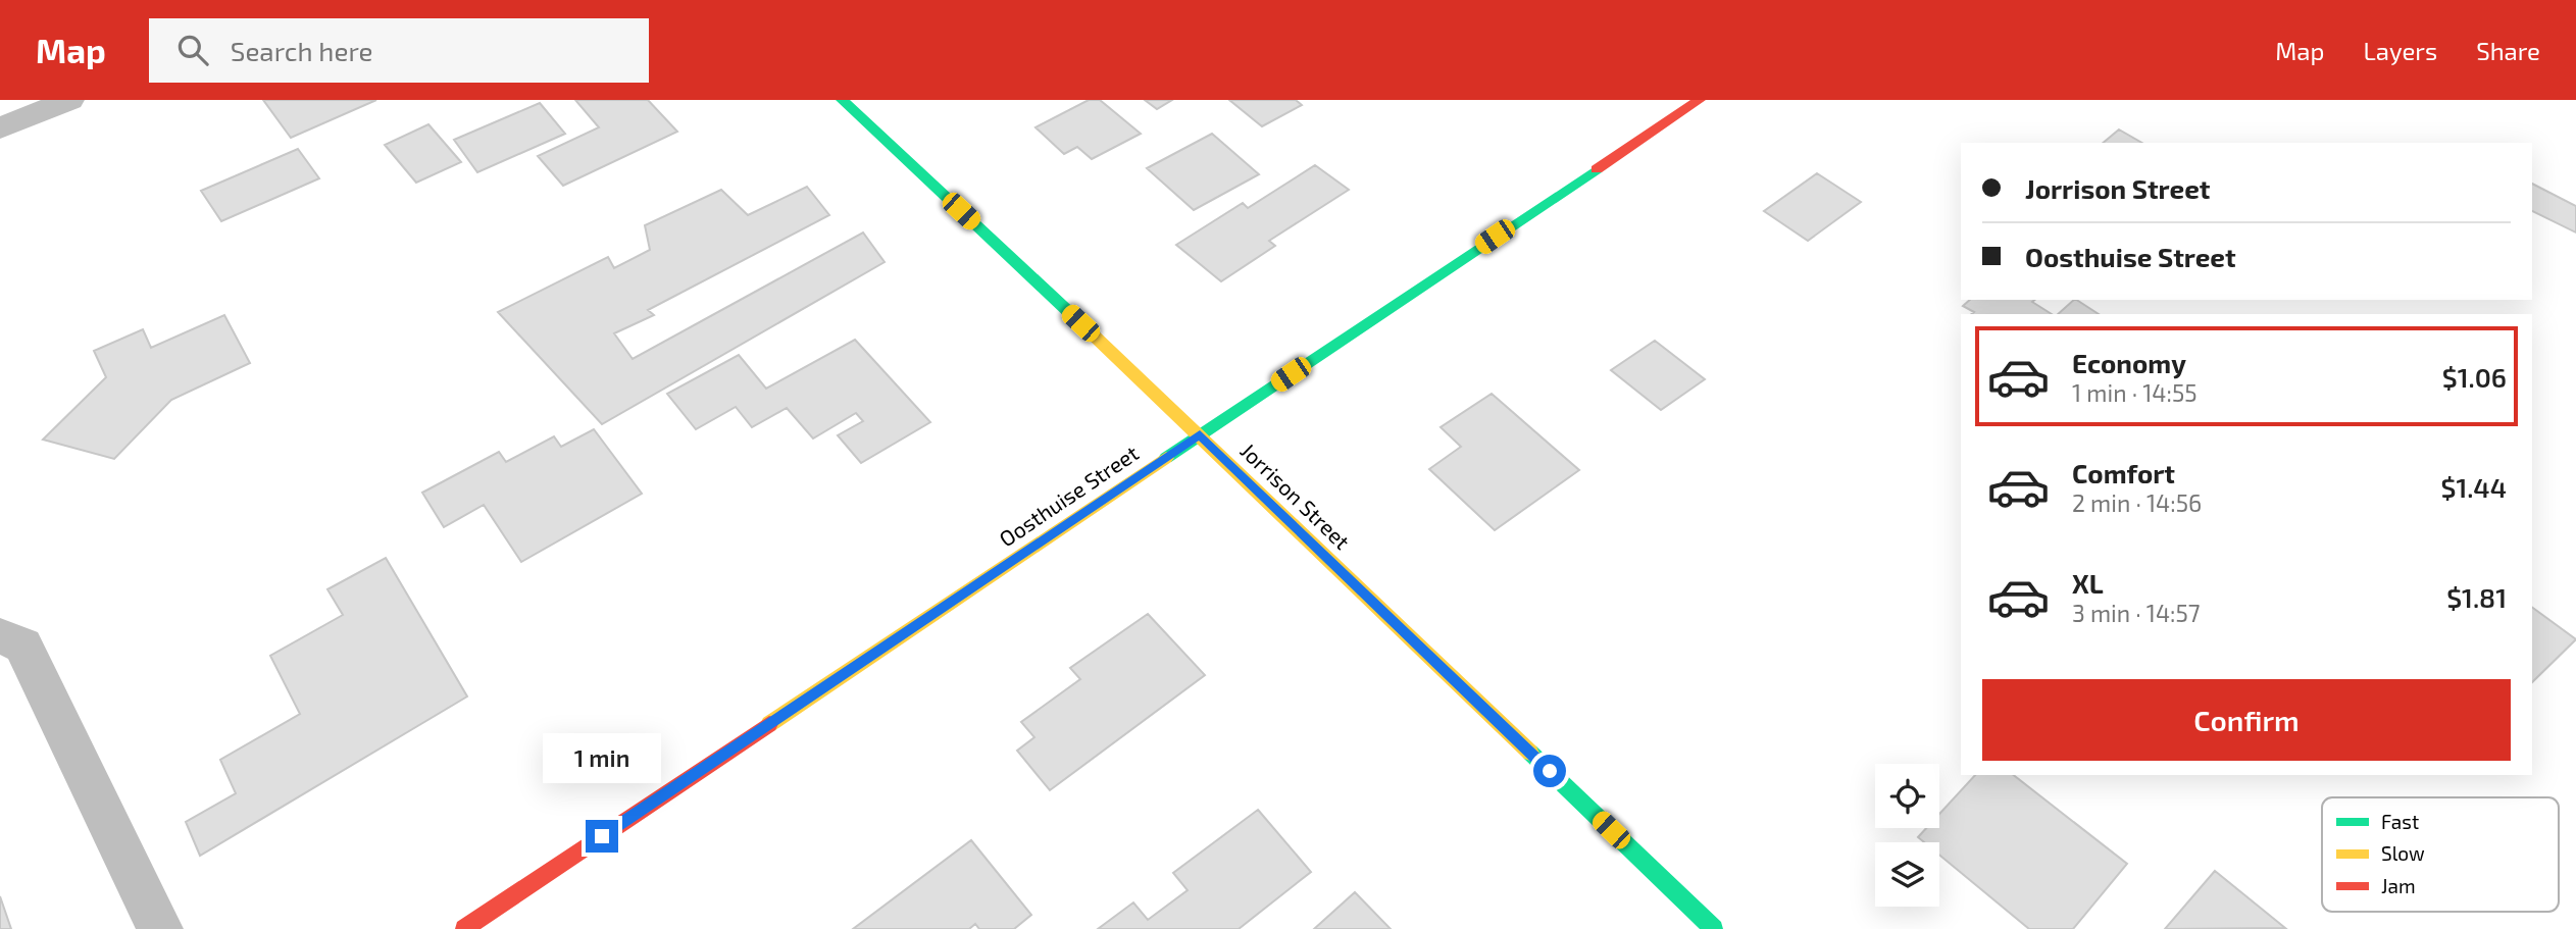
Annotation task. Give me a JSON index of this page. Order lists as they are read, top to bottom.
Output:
{
  "streets": {
    "street": ["Oosthuise Street", "Jorrison Street"]
  },
  "crossings": [
    ["Oosthuise Street", "Jorrison Street"]
  ],
  "legend": ["Fast", "Slow", "Jam"],
  "page": {
    "header": "Map",
    "search": "Search here",
    "nav": ["Map", "Layers", "Share"],
    "banner": ["Jorrison Street", "Oosthuise Street"],
    "list": [
      {
        "name": "Economy",
        "note": "1 min · 14:55",
        "value": "$1.06"
      },
      {
        "name": "Comfort",
        "note": "2 min · 14:56",
        "value": "$1.44"
      },
      {
        "name": "XL",
        "note": "3 min · 14:57",
        "value": "$1.81"
      }
    ],
    "buttons": "Confirm",
    "bubble": "1 min"
  }
}
